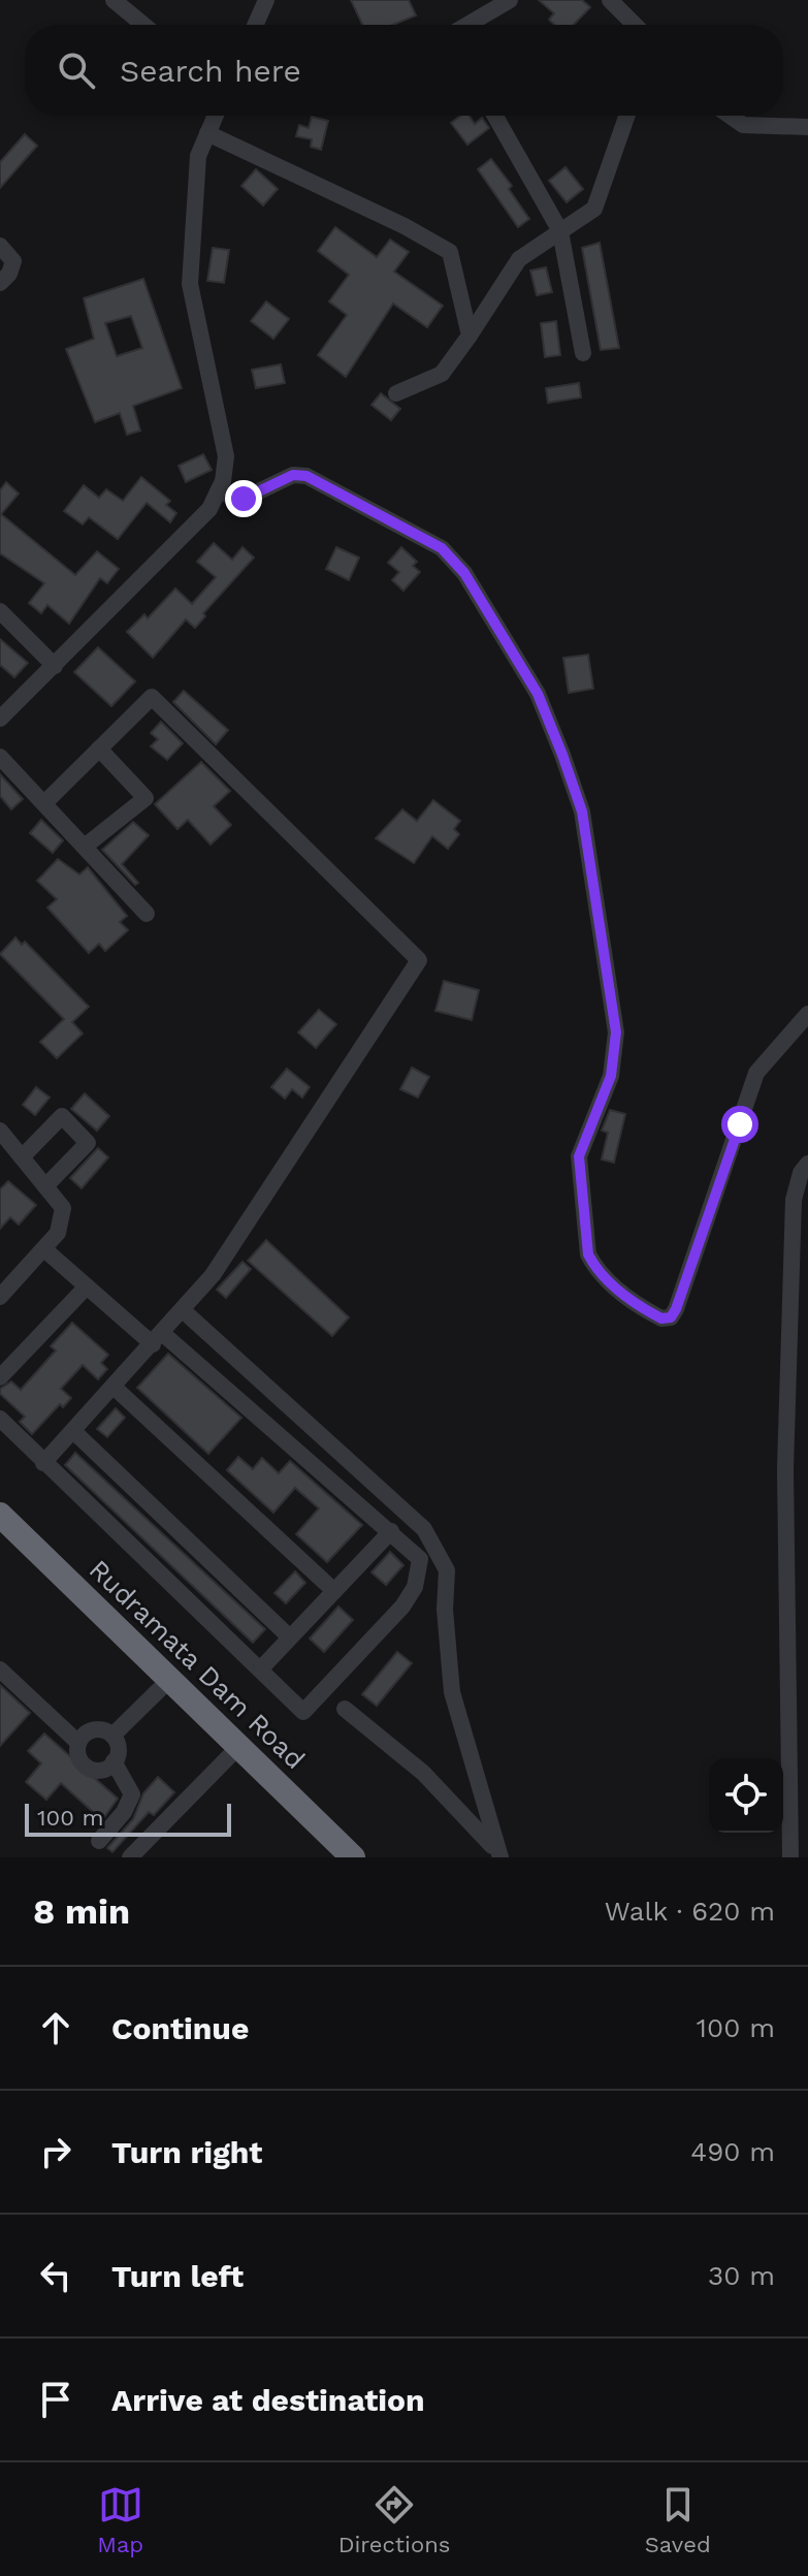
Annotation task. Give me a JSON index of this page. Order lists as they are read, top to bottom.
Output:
{
  "streets": {
    "highway": ["Rudramata Dam Road"]
  },
  "scale_bar": "100 m",
  "page": {
    "search": "Search here",
    "scale": "100 m",
    "heading": ["8 min", "Walk · 620 m"],
    "list": [
      ["Continue", "100 m"],
      ["Turn right", "490 m"],
      ["Turn left", "30 m"],
      "Arrive at destination"
    ],
    "nav": ["Map", "Directions", "Saved"]
  }
}
